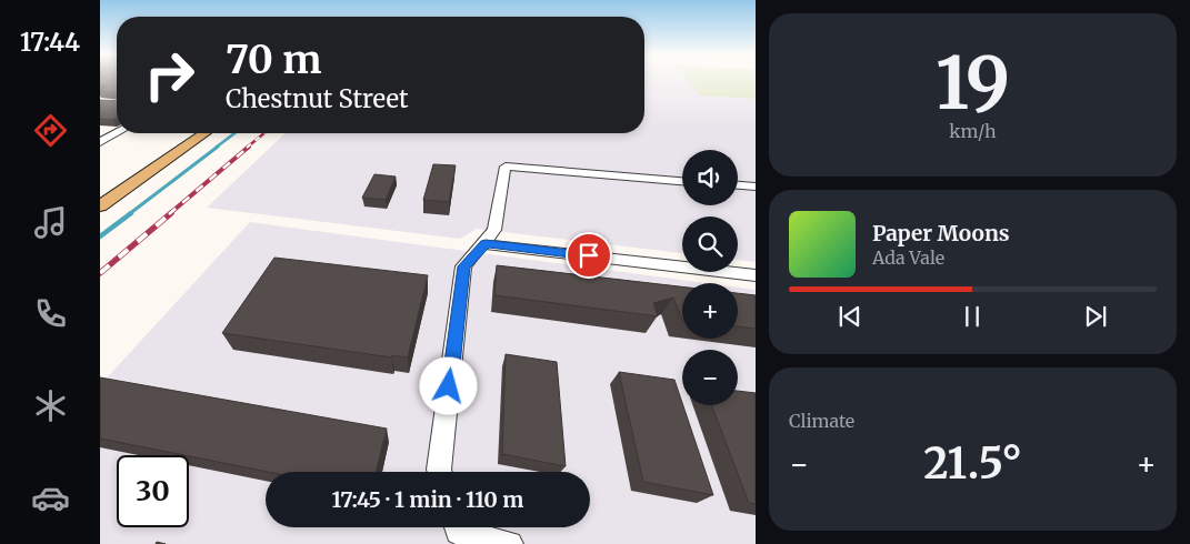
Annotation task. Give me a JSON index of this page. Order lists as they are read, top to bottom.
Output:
{
  "page": {
    "tabs": "17:44",
    "tile": [
      ["19", "km/h"],
      "Climate"
    ],
    "turn": ["70 m", "Chestnut Street"],
    "map_buttons": ["+", "−"],
    "song": ["Paper Moons", "Ada Vale"],
    "heat": ["−", "21.5°", "+"],
    "limit": "30",
    "trip": "17:45 · 1 min · 110 m"
  }
}
